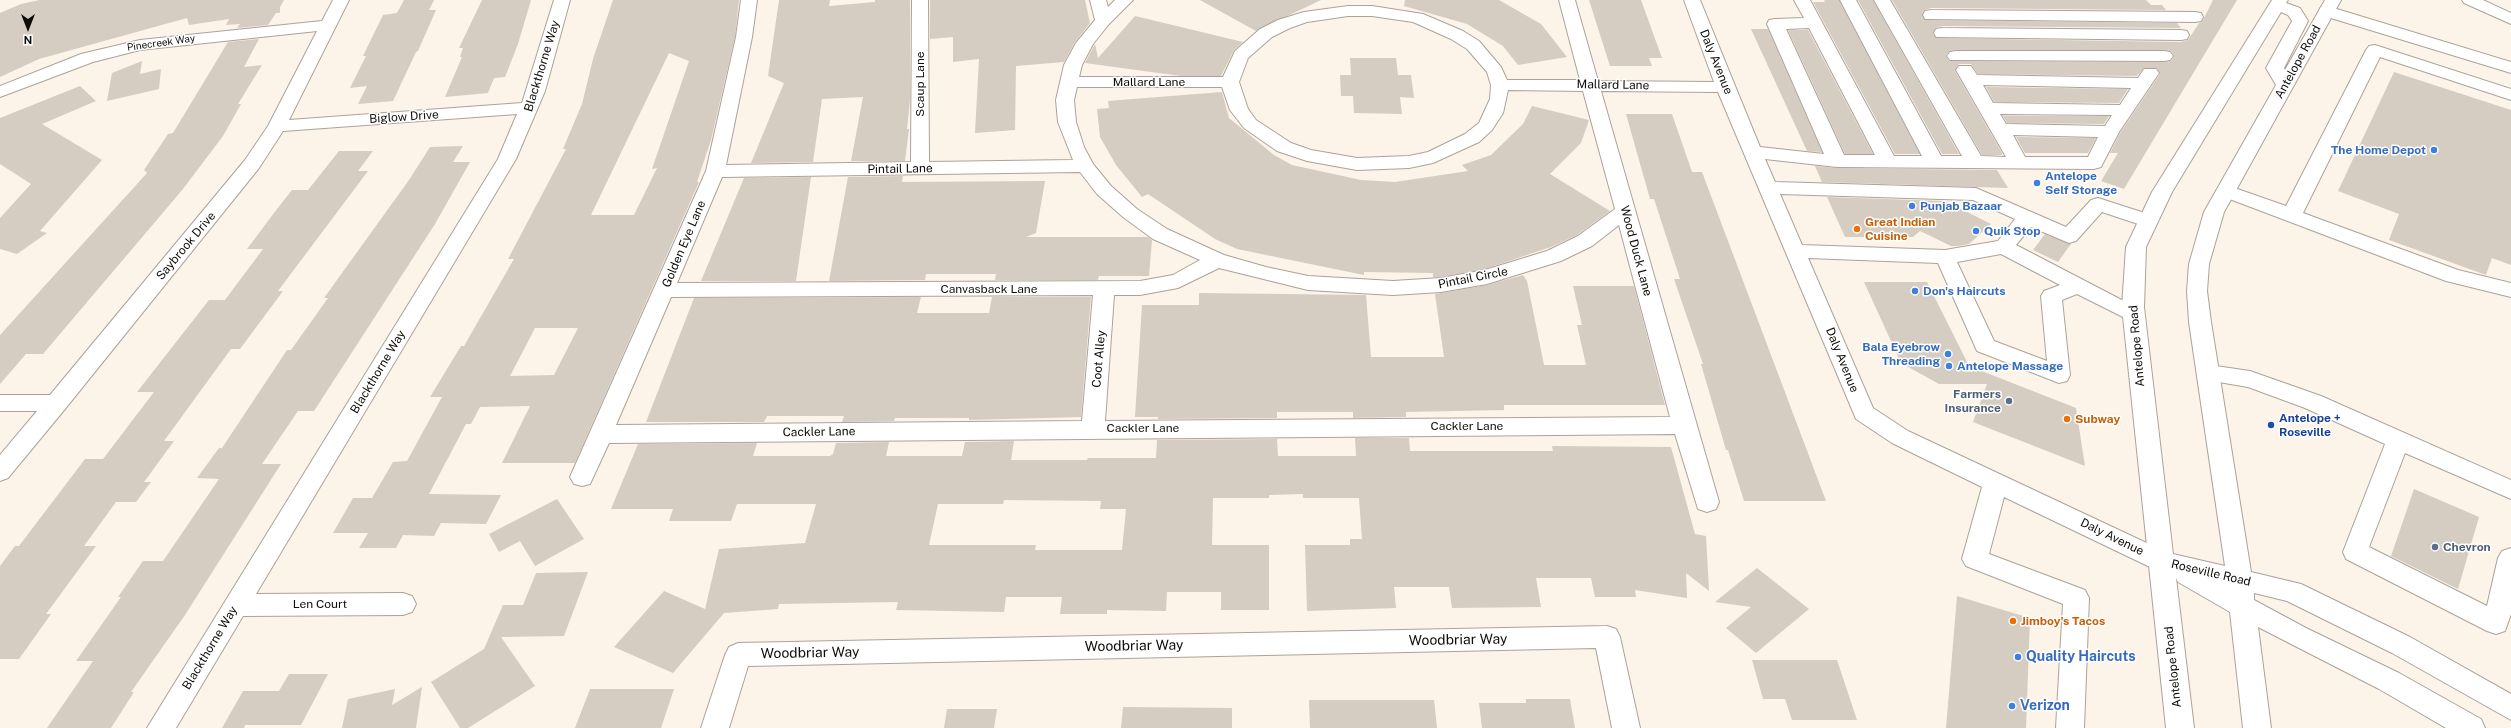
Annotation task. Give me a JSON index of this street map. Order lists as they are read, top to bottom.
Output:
{
  "streets": {
    "street": [
      "Pinecreek Way",
      "Daly Avenue",
      "Antelope Road",
      "Blackthorne Way",
      "Mallard Lane",
      "Scaup Lane",
      "Biglow Drive",
      "Pintail Lane",
      "Golden Eye Lane",
      "Saybrook Drive",
      "Wood Duck Lane",
      "Pintail Circle",
      "Canvasback Lane",
      "Coot Alley",
      "Cackler Lane",
      "Roseville Road",
      "Len Court",
      "Woodbriar Way"
    ]
  },
  "crossings": [
    ["Pinecreek Way", "Saybrook Drive"],
    ["Daly Avenue", "Antelope Road"],
    ["Daly Avenue", "Mallard Lane"],
    ["Daly Avenue", "Roseville Road"],
    ["Antelope Road", "Roseville Road"],
    ["Blackthorne Way", "Biglow Drive"],
    ["Blackthorne Way", "Len Court"],
    ["Mallard Lane", "Wood Duck Lane"],
    ["Scaup Lane", "Pintail Lane"],
    ["Biglow Drive", "Saybrook Drive"],
    ["Pintail Lane", "Golden Eye Lane"],
    ["Golden Eye Lane", "Canvasback Lane"],
    ["Golden Eye Lane", "Cackler Lane"],
    ["Wood Duck Lane", "Pintail Circle"],
    ["Wood Duck Lane", "Cackler Lane"],
    ["Pintail Circle", "Canvasback Lane"],
    ["Canvasback Lane", "Coot Alley"],
    ["Coot Alley", "Cackler Lane"]
  ],
  "places": [
    "The Home Depot",
    "Antelope Self Storage",
    "Punjab Bazaar",
    "Great Indian Cuisine",
    "Quik Stop",
    "Don's Haircuts",
    "Bala Eyebrow Threading",
    "Antelope Massage",
    "Farmers Insurance",
    "Subway",
    "Antelope + Roseville",
    "Chevron",
    "Jimboy's Tacos",
    "Quality Haircuts",
    "Verizon"
  ],
  "north": "bottom"
}
